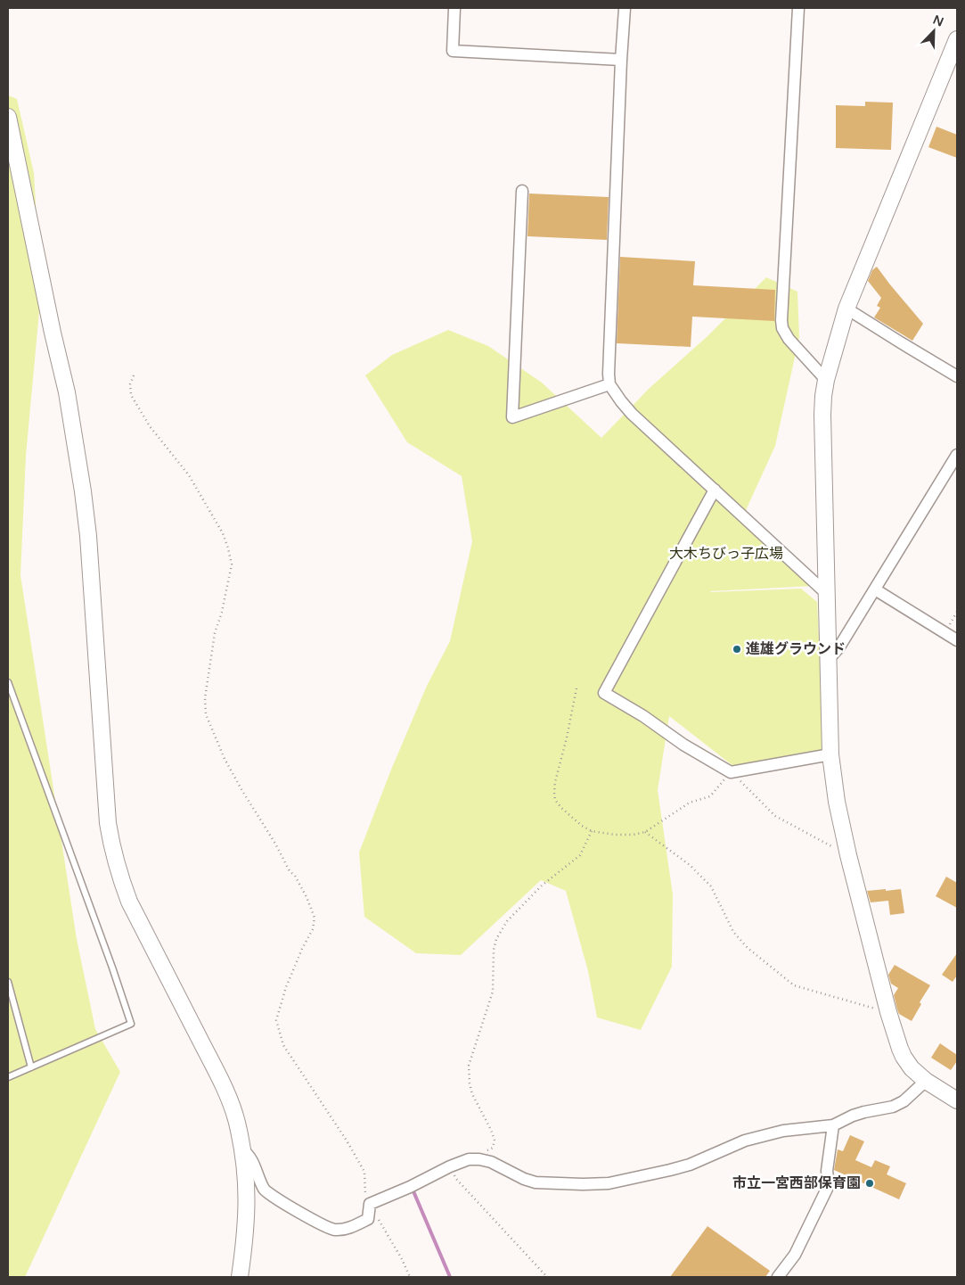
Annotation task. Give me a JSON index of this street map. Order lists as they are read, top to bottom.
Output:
{
  "parks": ["大木ちびっ子広場"],
  "places": ["進雄グラウンド", "市立一宮西部保育園"],
  "north": "top right"
}
